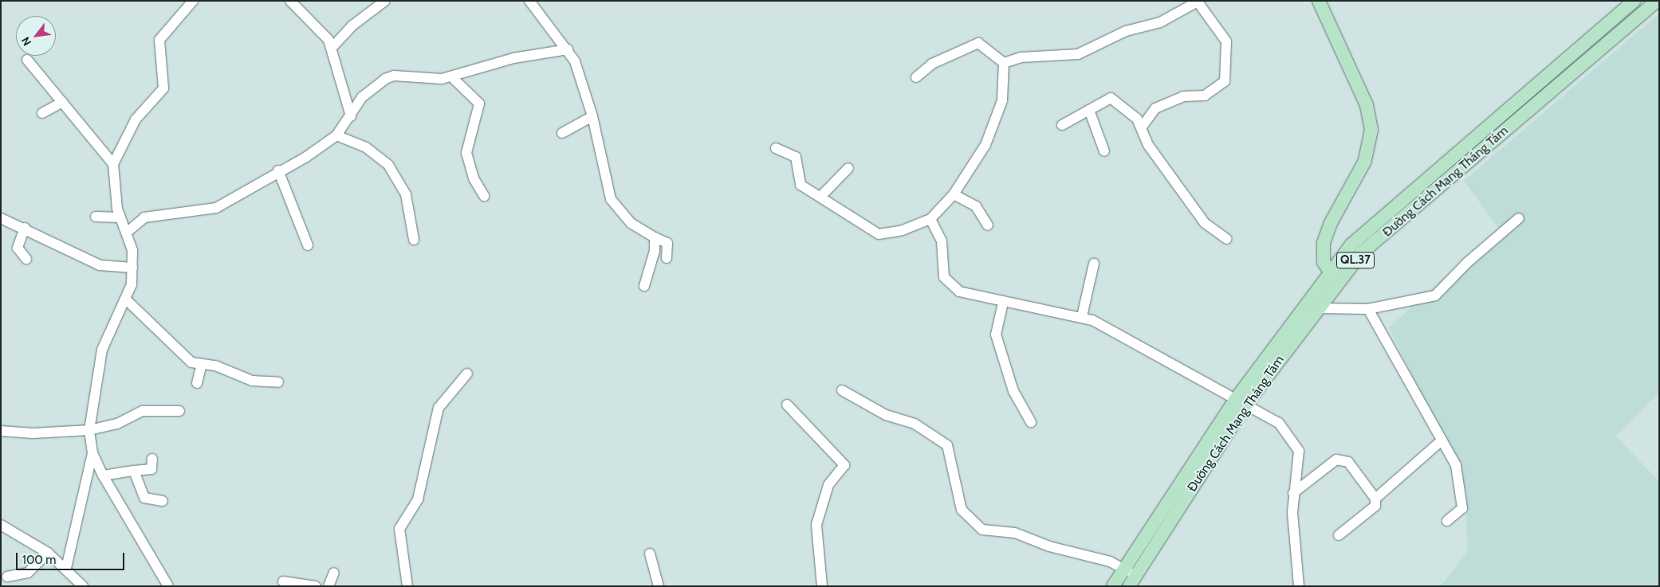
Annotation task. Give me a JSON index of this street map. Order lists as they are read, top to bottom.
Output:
{
  "streets": {
    "main road": ["Đường Cách Mạng Tháng Tám", "QL.37"]
  },
  "scale_bar": "100 m",
  "north": "bottom left"
}
